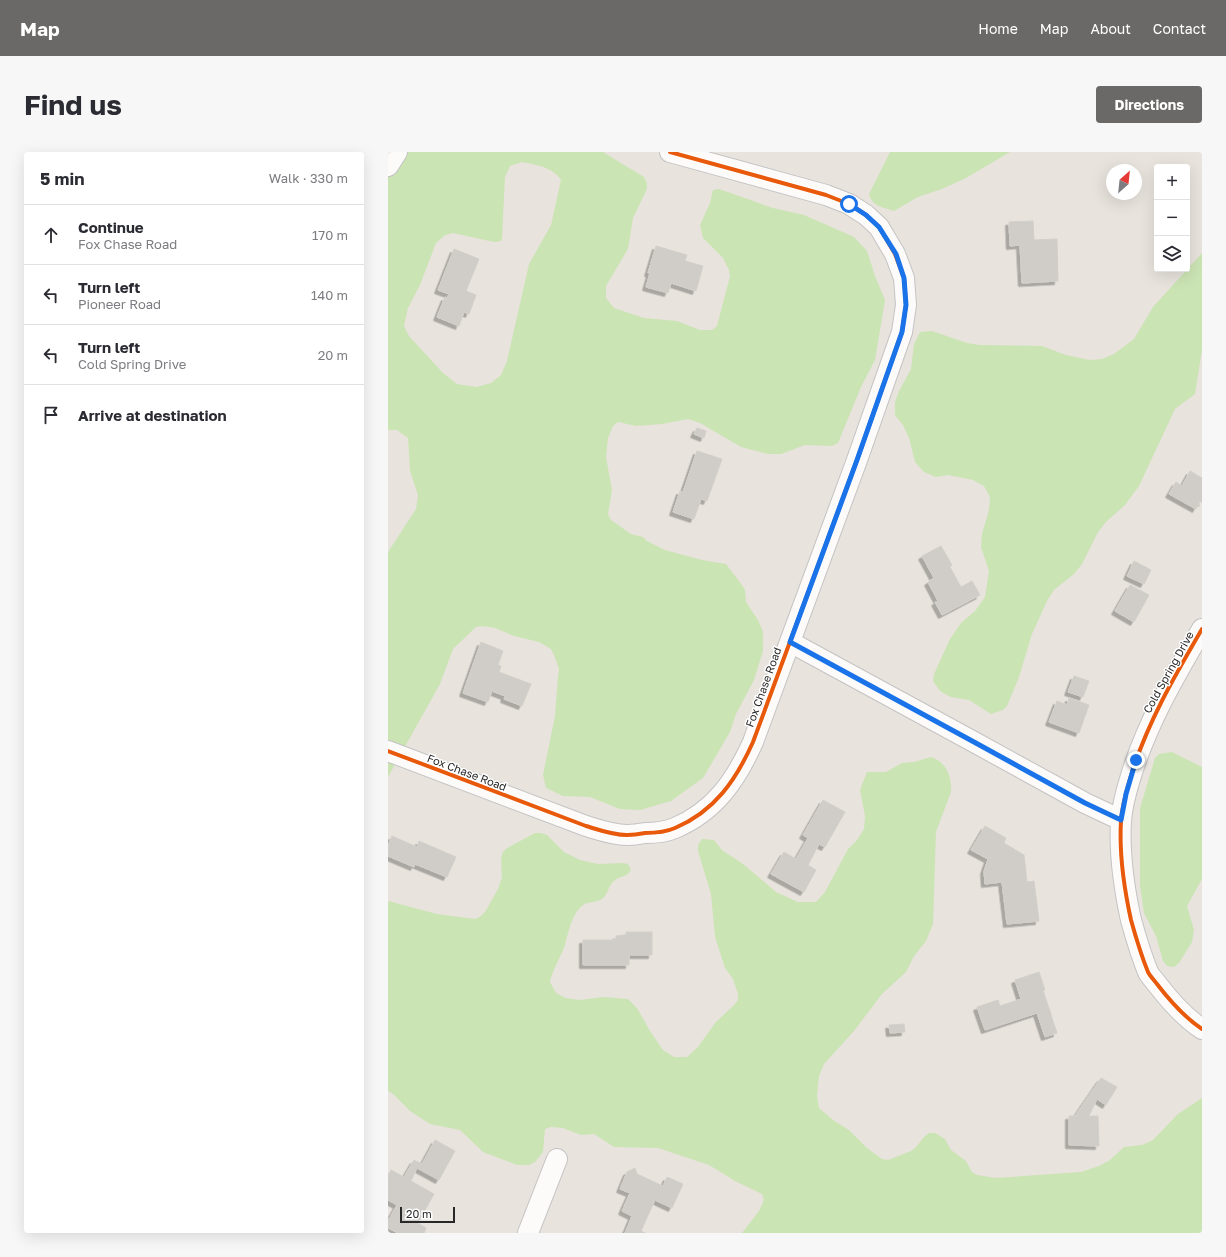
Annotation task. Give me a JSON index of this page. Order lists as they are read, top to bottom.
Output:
{
  "streets": {
    "street": ["Cold Spring Drive", "Fox Chase Road"]
  },
  "scale_bar": "20 m",
  "north": "top right",
  "page": {
    "header": "Map",
    "nav": [
      "Home",
      "Map",
      "About",
      "Contact"
    ],
    "buttons": "Directions",
    "title": "Find us",
    "heading": ["5 min", "Walk · 330 m"],
    "map_buttons": ["+", "−"],
    "list": [
      ["Continue", "Fox Chase Road", "170 m"],
      ["Turn left", "Pioneer Road", "140 m"],
      ["Turn left", "Cold Spring Drive", "20 m"],
      "Arrive at destination"
    ],
    "scale": "20 m"
  }
}
